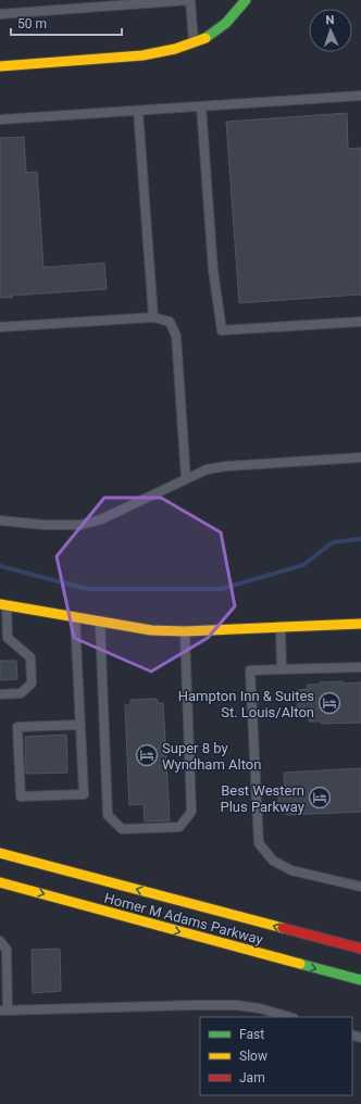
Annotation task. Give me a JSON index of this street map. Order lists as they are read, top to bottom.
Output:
{
  "streets": {
    "main road": ["Homer M Adams Parkway"]
  },
  "places": {
    "hotel": ["Hampton Inn & Suites St. Louis/Alton", "Super 8 by Wyndham Alton", "Best Western Plus Parkway"]
  },
  "legend": ["Fast", "Slow", "Jam"],
  "scale_bar": "50 m",
  "north": "top"
}
